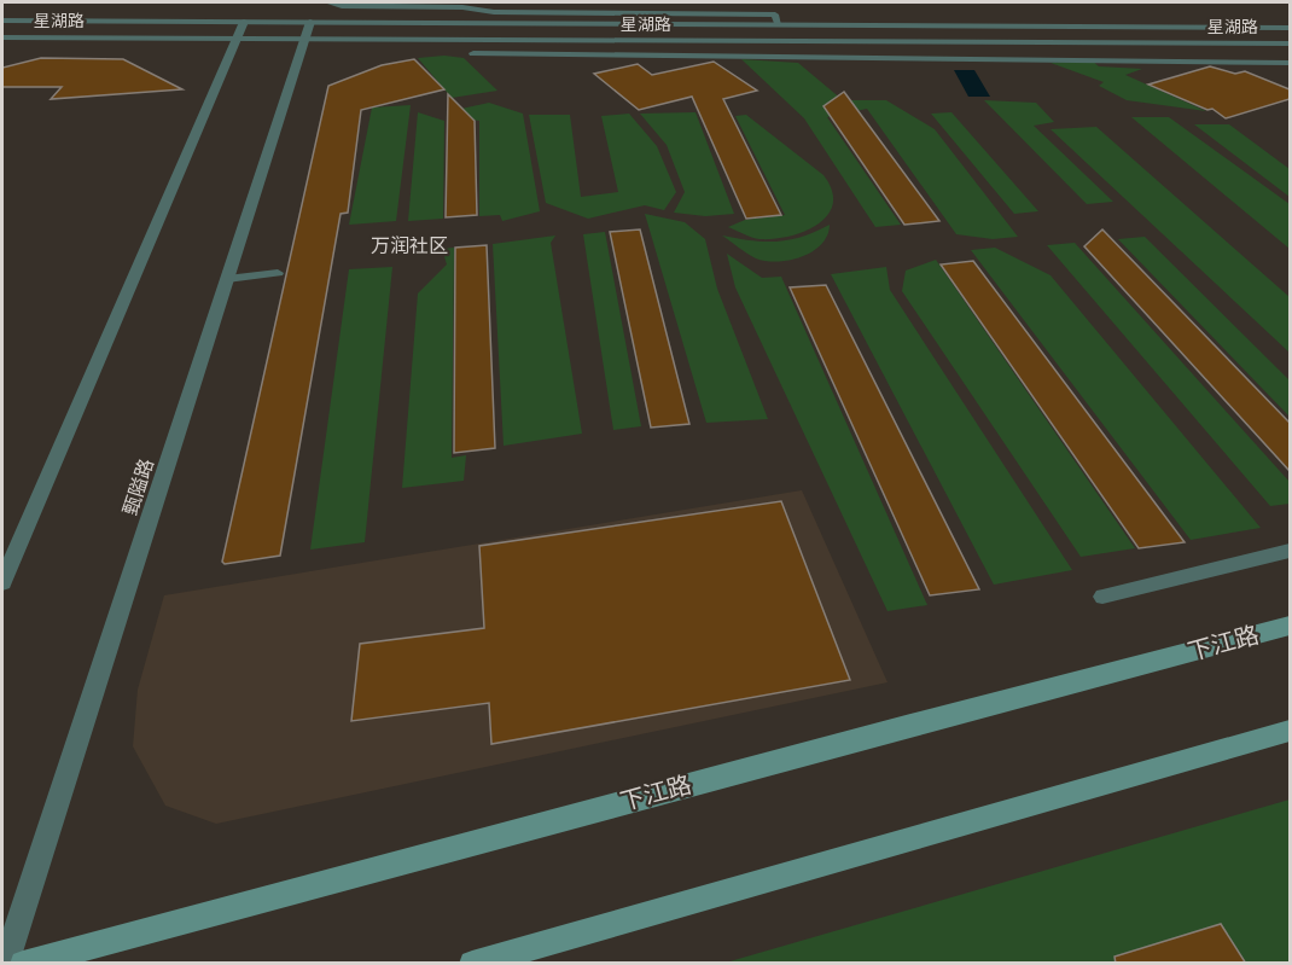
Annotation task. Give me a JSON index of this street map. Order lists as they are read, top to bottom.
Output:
{
  "streets": {
    "main road": ["下江路"],
    "street": ["星湖路", "甄隘路"]
  },
  "crossings": [
    ["星湖路", "甄隘路"]
  ],
  "districts": ["万润社区"]
}
